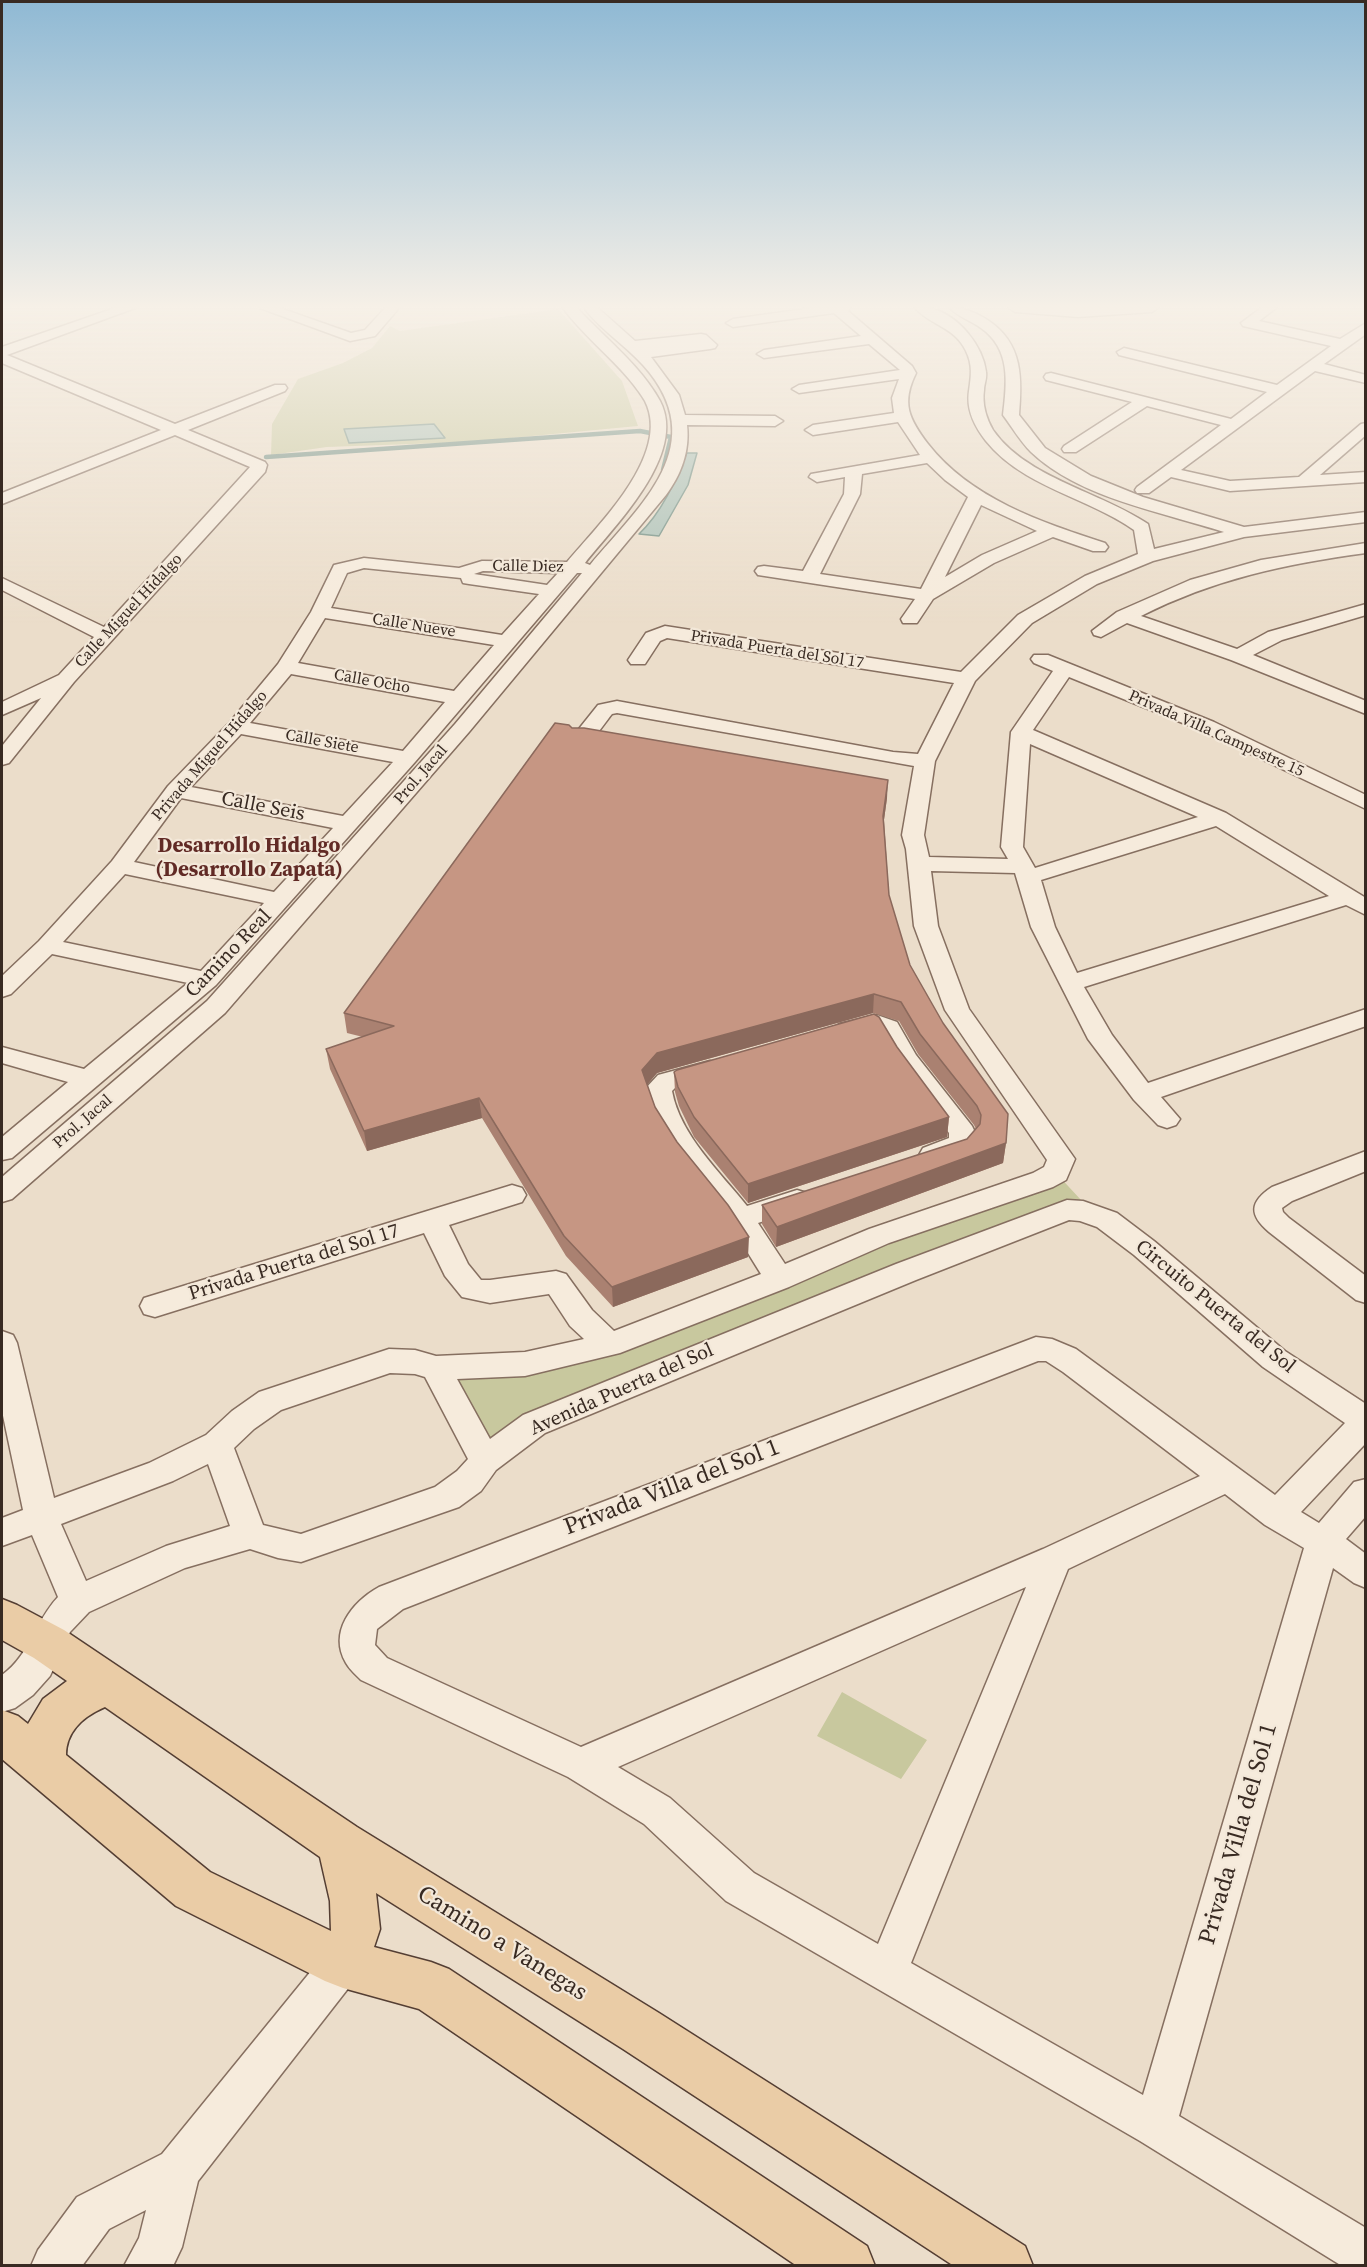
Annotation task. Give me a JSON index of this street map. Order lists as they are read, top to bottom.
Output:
{
  "streets": {
    "main road": ["Camino a Vanegas"],
    "street": [
      "Calle Diez",
      "Calle Miguel Hidalgo",
      "Calle Nueve",
      "Privada Puerta del Sol 17",
      "Calle Ocho",
      "Privada Villa Campestre 15",
      "Calle Siete",
      "Privada Miguel Hidalgo",
      "Prol. Jacal",
      "Calle Seis",
      "Camino Real",
      "Circuito Puerta del Sol",
      "Avenida Puerta del Sol",
      "Privada Villa del Sol 1"
    ]
  },
  "crossings": [
    ["Calle Diez", "Privada Miguel Hidalgo"],
    ["Calle Diez", "Prol. Jacal"],
    ["Calle Diez", "Camino Real"],
    ["Calle Nueve", "Privada Miguel Hidalgo"],
    ["Calle Nueve", "Camino Real"],
    ["Calle Ocho", "Privada Miguel Hidalgo"],
    ["Calle Ocho", "Camino Real"],
    ["Calle Siete", "Privada Miguel Hidalgo"],
    ["Calle Siete", "Camino Real"],
    ["Privada Miguel Hidalgo", "Calle Seis"],
    ["Prol. Jacal", "Camino Real"],
    ["Calle Seis", "Camino Real"],
    ["Circuito Puerta del Sol", "Avenida Puerta del Sol"]
  ],
  "districts": ["Desarrollo Hidalgo (Desarrollo Zapata)"]
}
